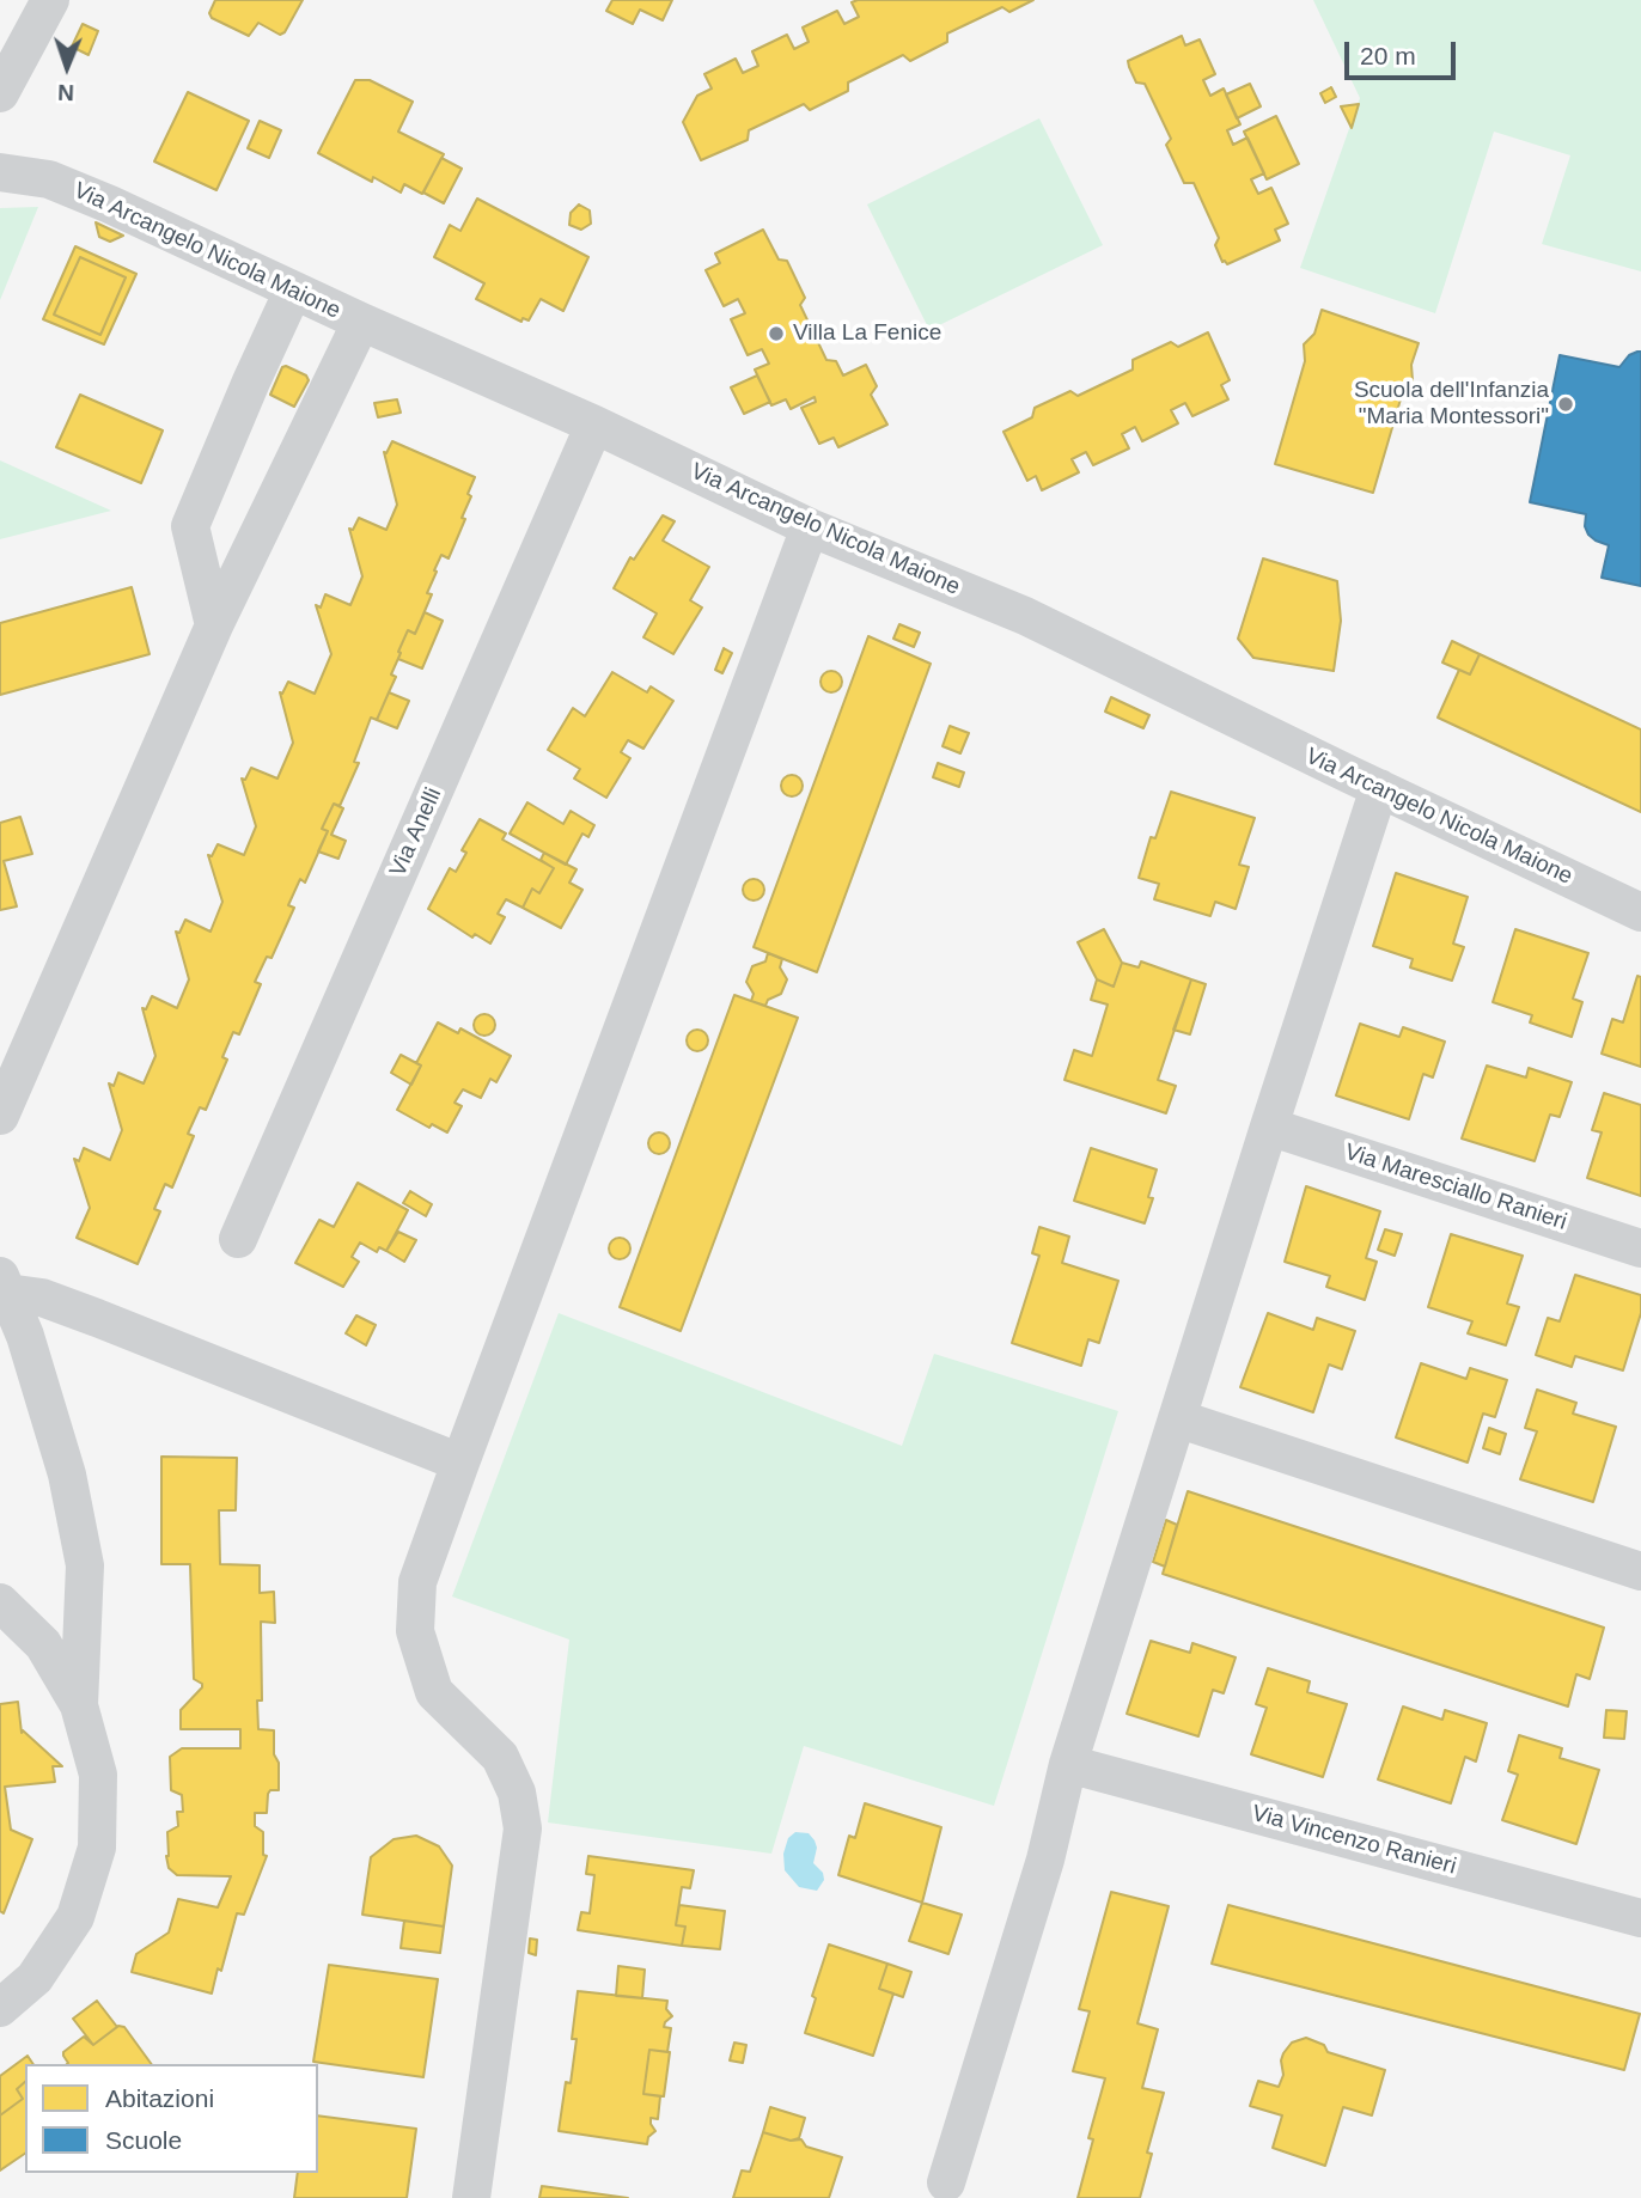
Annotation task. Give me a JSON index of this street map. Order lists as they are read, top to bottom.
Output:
{
  "streets": {
    "street": [
      "Via Arcangelo Nicola Maione",
      "Via Anelli",
      "Via Maresciallo Ranieri",
      "Via Vincenzo Ranieri"
    ]
  },
  "crossings": [
    ["Via Arcangelo Nicola Maione", "Via Anelli"]
  ],
  "places": ["Villa La Fenice", "Scuola dell'Infanzia \"Maria Montessori\""],
  "legend": ["Abitazioni", "Scuole"],
  "scale_bar": "20 m",
  "north": "bottom"
}
